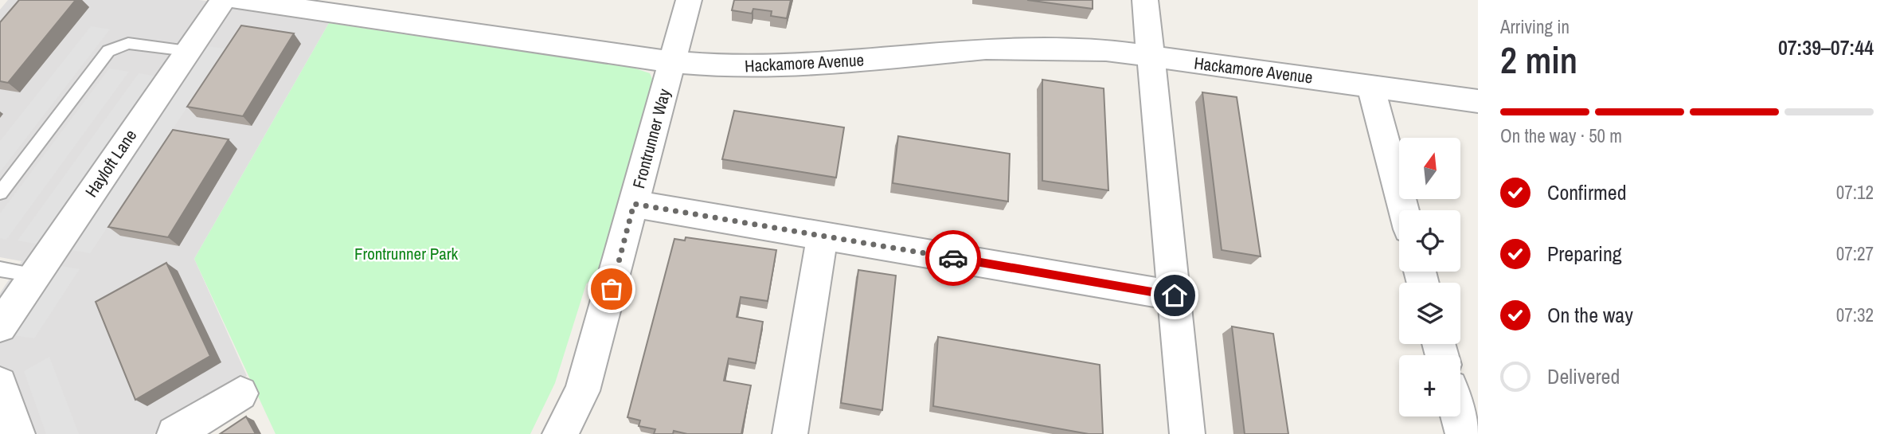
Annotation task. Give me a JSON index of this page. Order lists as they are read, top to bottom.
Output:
{
  "streets": {
    "street": ["Hackamore Avenue", "Frontrunner Way", "Hayloft Lane"]
  },
  "crossings": [
    ["Hackamore Avenue", "Frontrunner Way"]
  ],
  "parks": ["Frontrunner Park"],
  "north": "top",
  "page": {
    "heading": ["2 min", "Arriving in", "07:39–07:44"],
    "bar": "On the way · 50 m",
    "map_buttons": "+",
    "list": [
      ["Confirmed", "07:12"],
      ["Preparing", "07:27"],
      ["On the way", "07:32"],
      "Delivered"
    ]
  }
}
